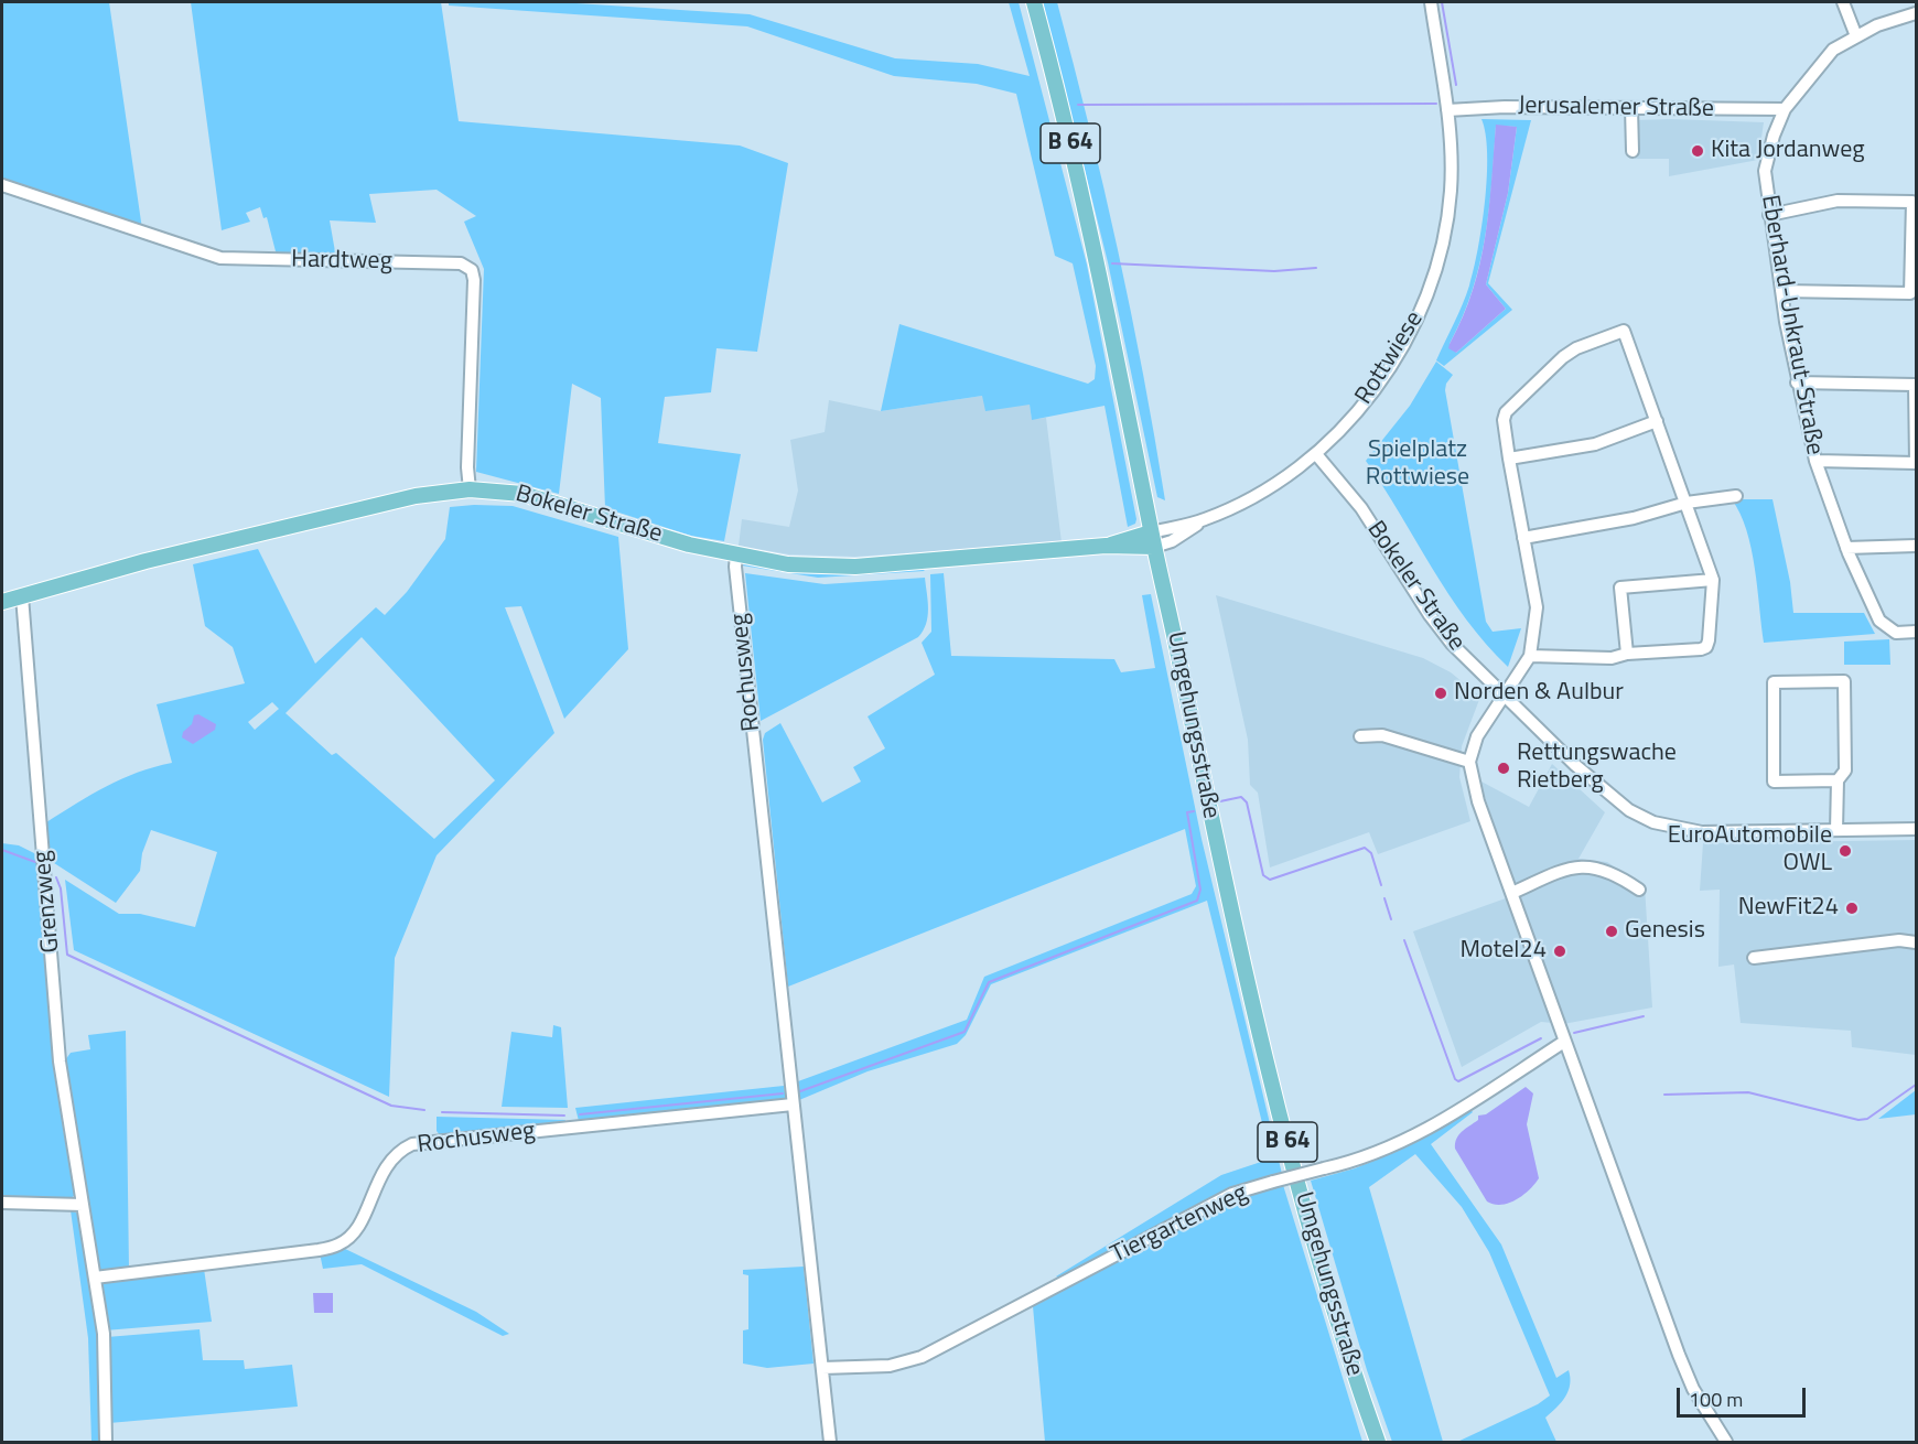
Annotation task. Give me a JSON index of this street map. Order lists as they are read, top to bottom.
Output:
{
  "streets": {
    "main road": ["B 64", "Bokeler Straße", "Umgehungsstraße"],
    "street": [
      "Jerusalemer Straße",
      "Hardtweg",
      "Eberhard-Unkraut-Straße",
      "Rottwiese",
      "Rochusweg",
      "Grenzweg",
      "Tiergartenweg"
    ]
  },
  "crossings": [
    ["Jerusalemer Straße", "Eberhard-Unkraut-Straße"],
    ["Jerusalemer Straße", "Rottwiese"],
    ["Hardtweg", "Bokeler Straße"],
    ["Rottwiese", "Bokeler Straße"],
    ["Rottwiese", "Umgehungsstraße"],
    ["Bokeler Straße", "Rochusweg"],
    ["Bokeler Straße", "Umgehungsstraße"],
    ["Bokeler Straße", "Grenzweg"],
    ["Rochusweg", "Grenzweg"],
    ["Rochusweg", "Tiergartenweg"]
  ],
  "parks": ["Spielplatz Rottwiese"],
  "places": [
    "Kita Jordanweg",
    "Norden & Aulbur",
    "Rettungswache Rietberg",
    "EuroAutomobile OWL",
    "NewFit24",
    "Genesis",
    "Motel24"
  ],
  "scale_bar": "100 m"
}
